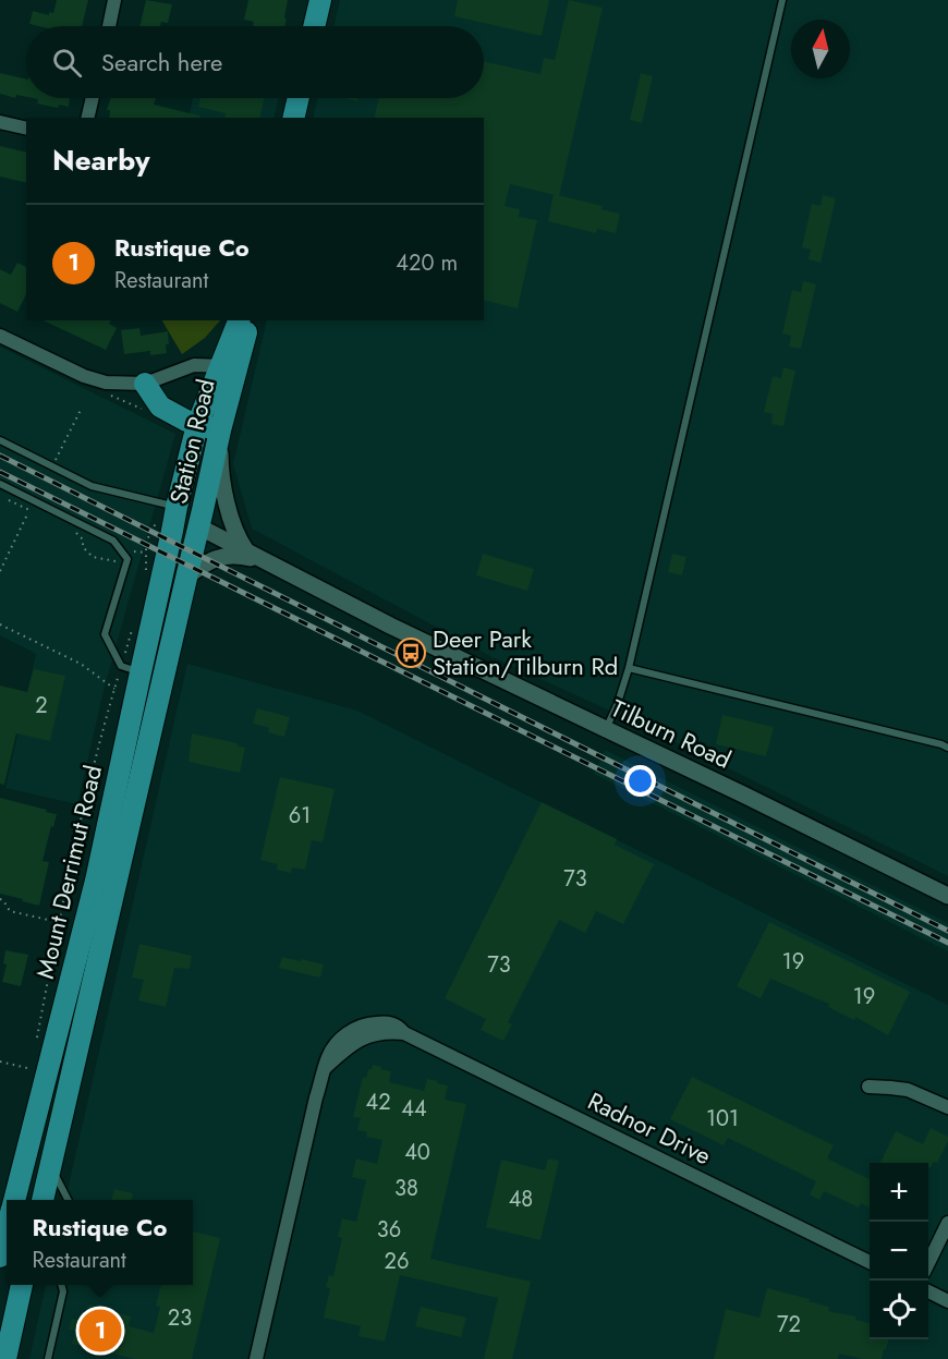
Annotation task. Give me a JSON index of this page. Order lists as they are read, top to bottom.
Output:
{
  "streets": {
    "main road": ["Station Road", "Mount Derrimut Road"],
    "street": ["Tilburn Road", "Radnor Drive"]
  },
  "crossings": [
    ["Station Road", "Tilburn Road"],
    ["Station Road", "Mount Derrimut Road"]
  ],
  "places": {
    "bus stop": ["Deer Park Station/Tilburn Rd"]
  },
  "house_numbers": [
    "2",
    "61",
    "73",
    "19",
    "73",
    "19",
    "42",
    "44",
    "101",
    "40",
    "38",
    "48",
    "36",
    "26",
    "23",
    "72"
  ],
  "north": "top",
  "page": {
    "search": "Search here",
    "heading": "Nearby",
    "list": [
      {
        "mark": "1",
        "name": "Rustique Co",
        "note": "Restaurant",
        "value": "420 m"
      }
    ],
    "map_buttons": ["+", "−"],
    "popup": ["Rustique Co", "Restaurant"],
    "pins": "1"
  }
}
